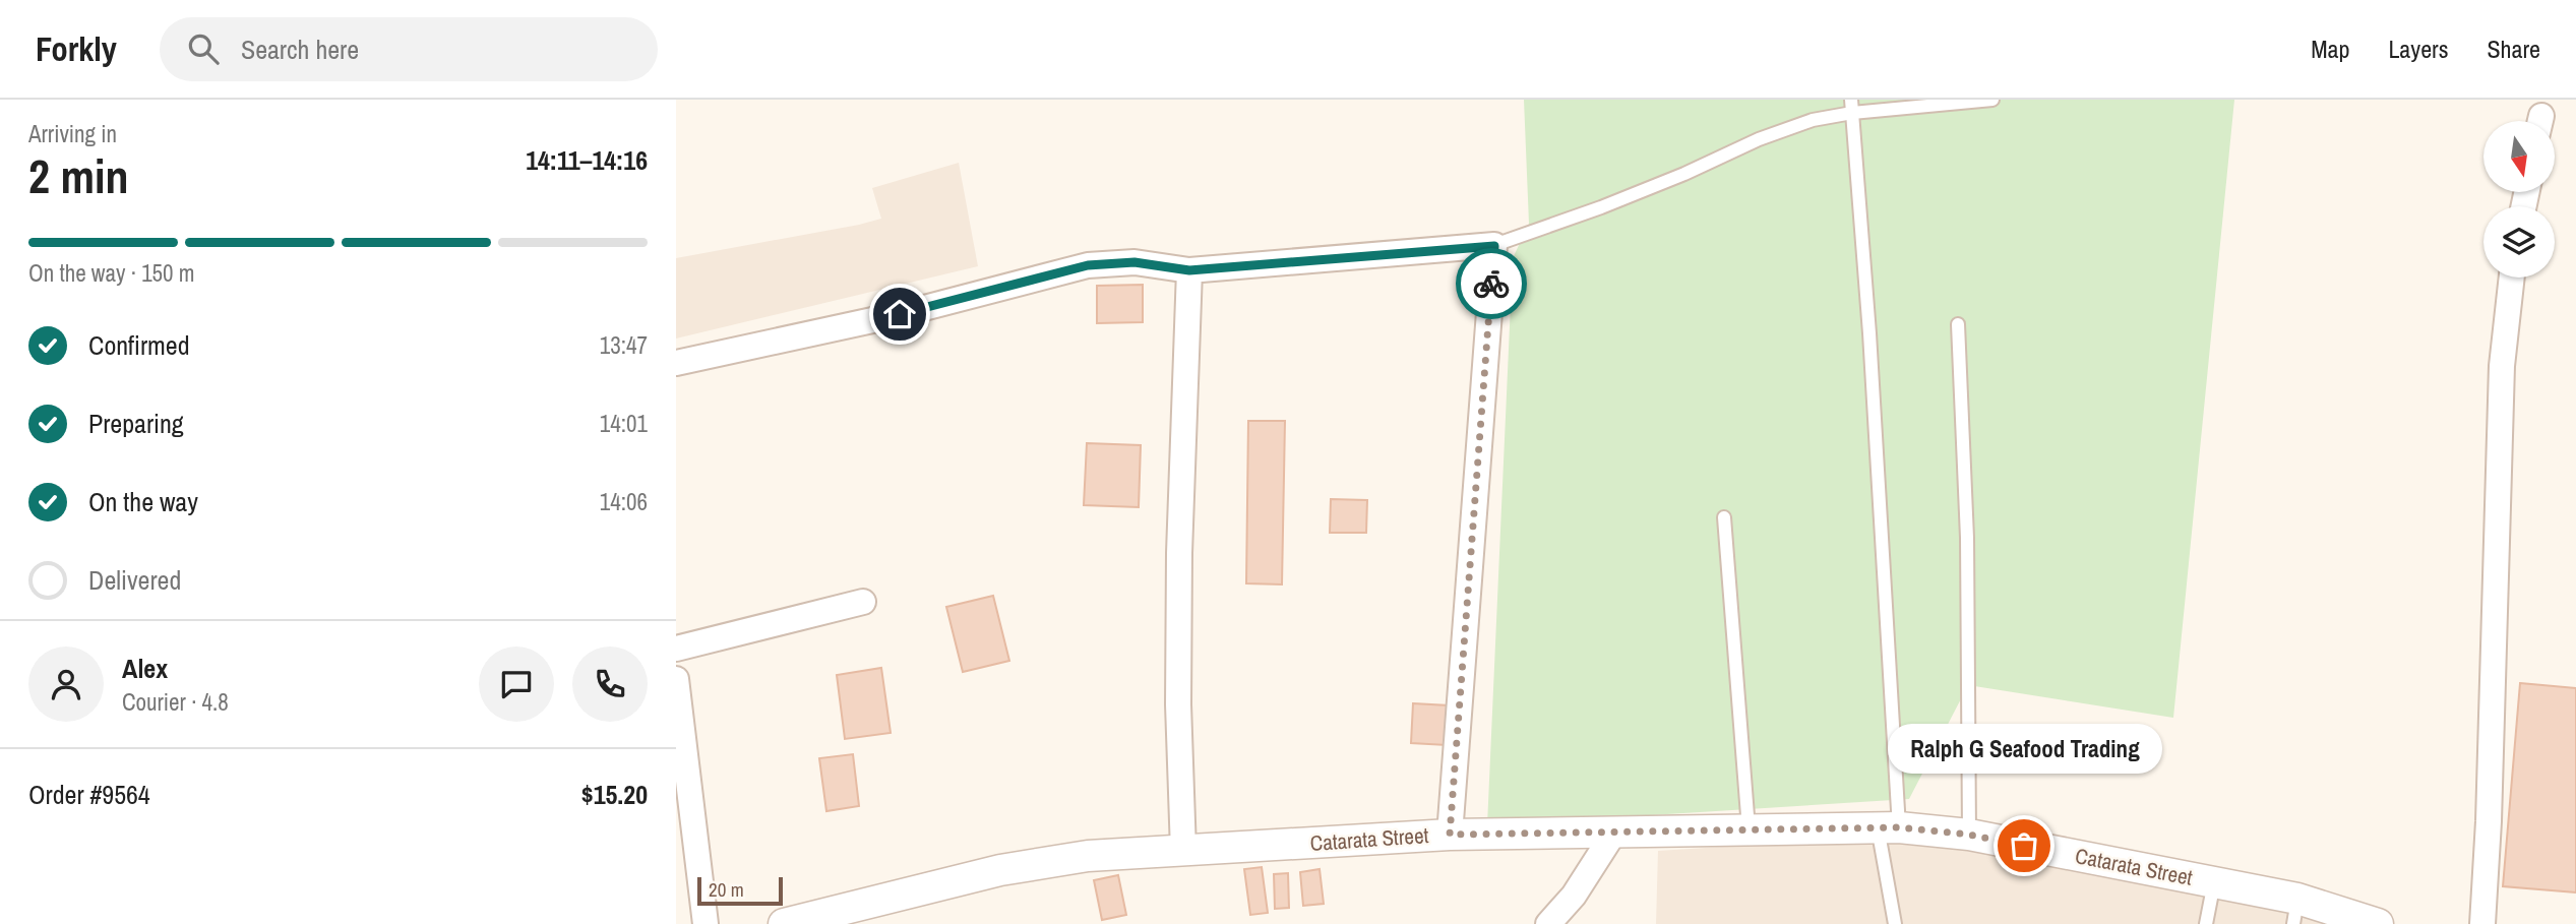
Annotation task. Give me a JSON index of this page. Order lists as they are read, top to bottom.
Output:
{
  "streets": {
    "street": ["Catarata Street"]
  },
  "places": ["Ralph G Seafood Trading"],
  "scale_bar": "20 m",
  "north": "bottom",
  "page": {
    "header": "Forkly",
    "search": "Search here",
    "nav": ["Map", "Layers", "Share"],
    "heading": ["2 min", "Arriving in", "14:11–14:16"],
    "panel": [
      "Alex",
      "Courier · 4.8",
      "Order #9564",
      "$15.20"
    ],
    "bar": "On the way · 150 m",
    "list": [
      ["Confirmed", "13:47"],
      ["Preparing", "14:01"],
      ["On the way", "14:06"],
      "Delivered"
    ],
    "bubble": "Ralph G Seafood Trading",
    "scale": "20 m"
  }
}
